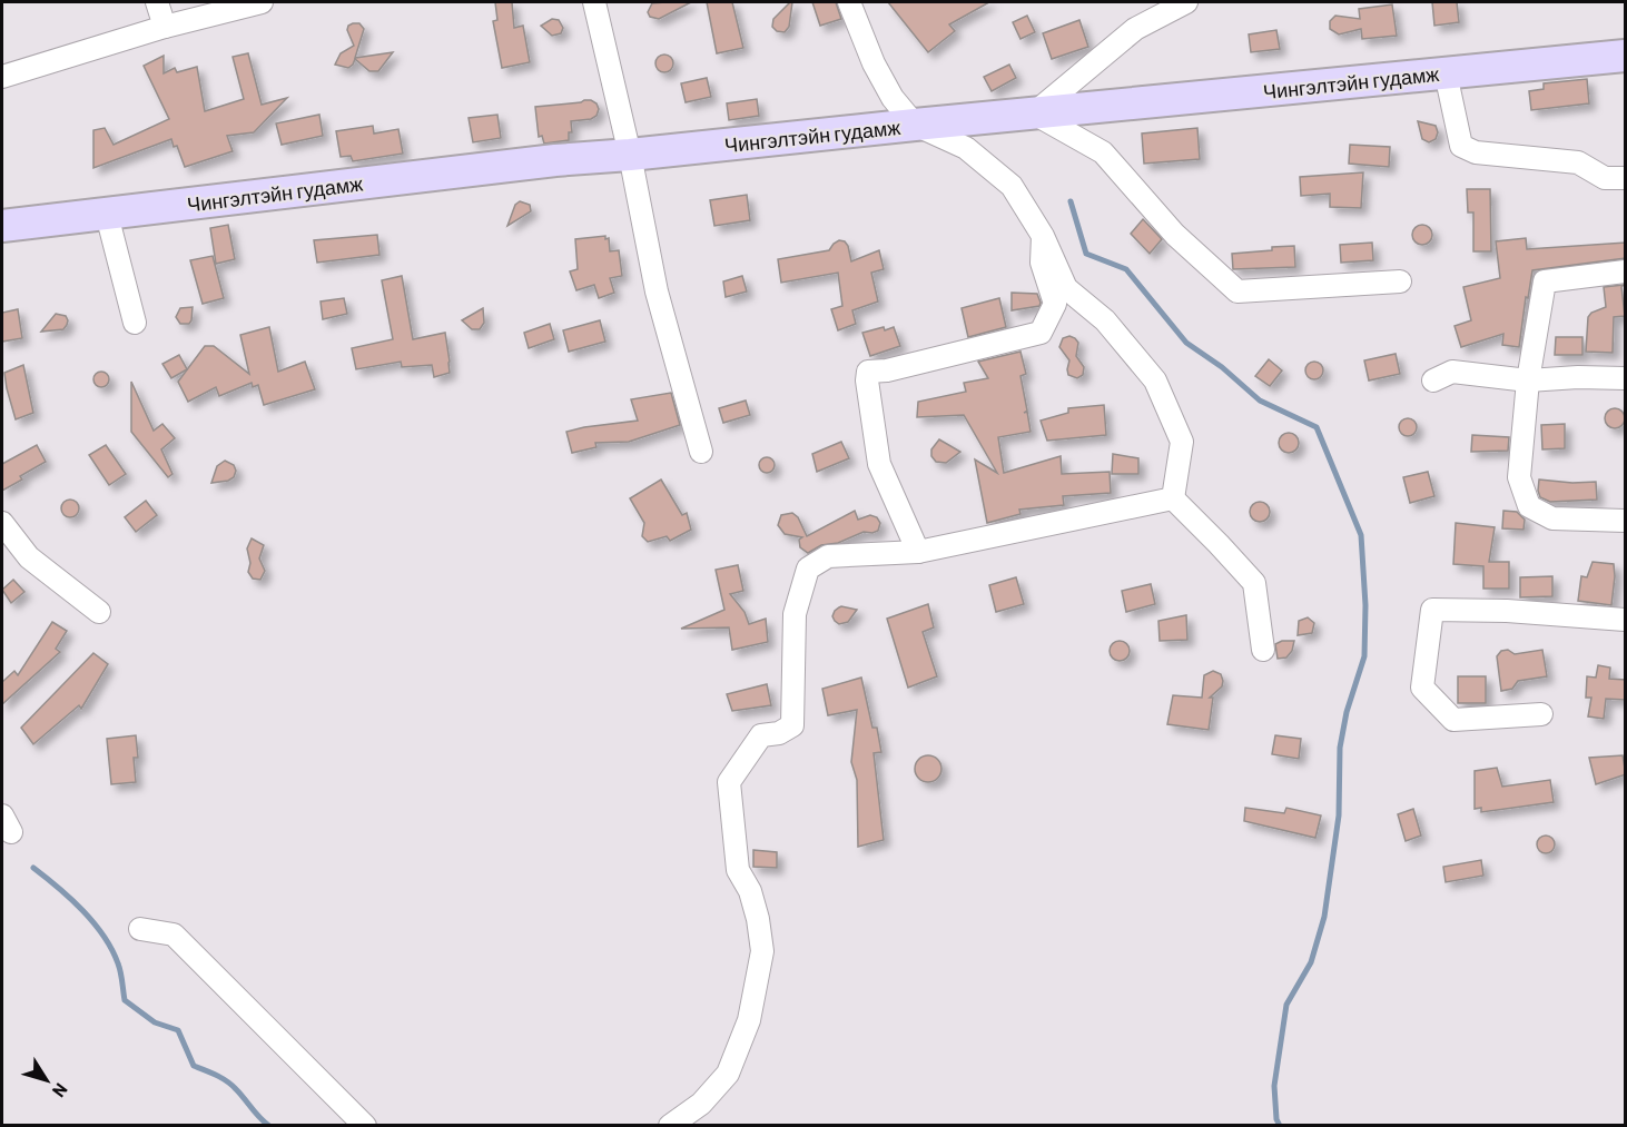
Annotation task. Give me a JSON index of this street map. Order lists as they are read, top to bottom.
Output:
{
  "streets": {
    "main road": ["Чингэлтэйн гудамж"]
  },
  "north": "bottom right"
}
